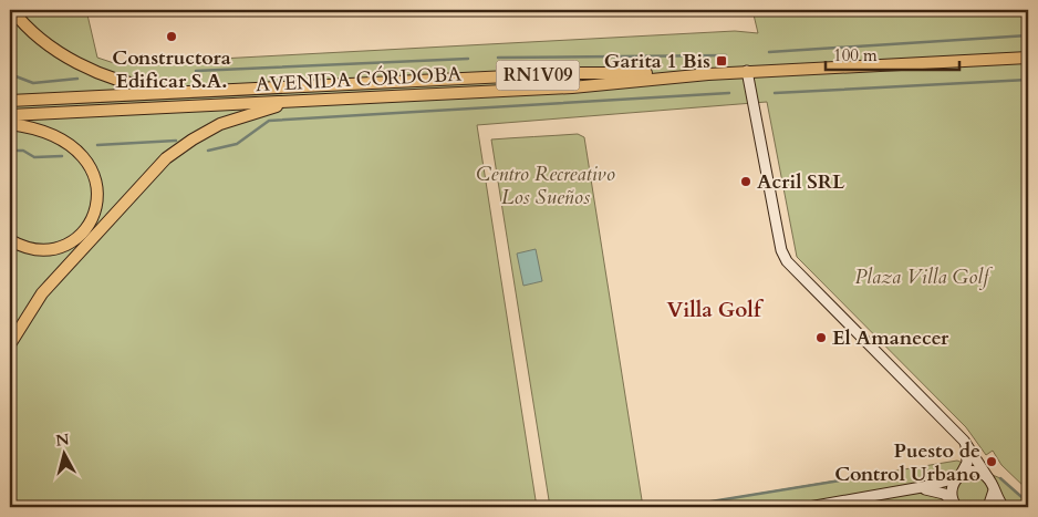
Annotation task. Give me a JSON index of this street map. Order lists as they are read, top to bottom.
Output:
{
  "streets": {
    "main road": ["RN1V09", "AVENIDA CÓRDOBA"]
  },
  "districts": ["Villa Golf"],
  "parks": ["Centro Recreativo Los Sueños", "Plaza Villa Golf"],
  "places": {
    "other": [
      "Constructora Edificar S.A.",
      "Acril SRL",
      "El Amanecer",
      "Puesto de Control Urbano"
    ],
    "transit": ["Garita 1 Bis"]
  },
  "scale_bar": "100 m",
  "north": "top"
}
